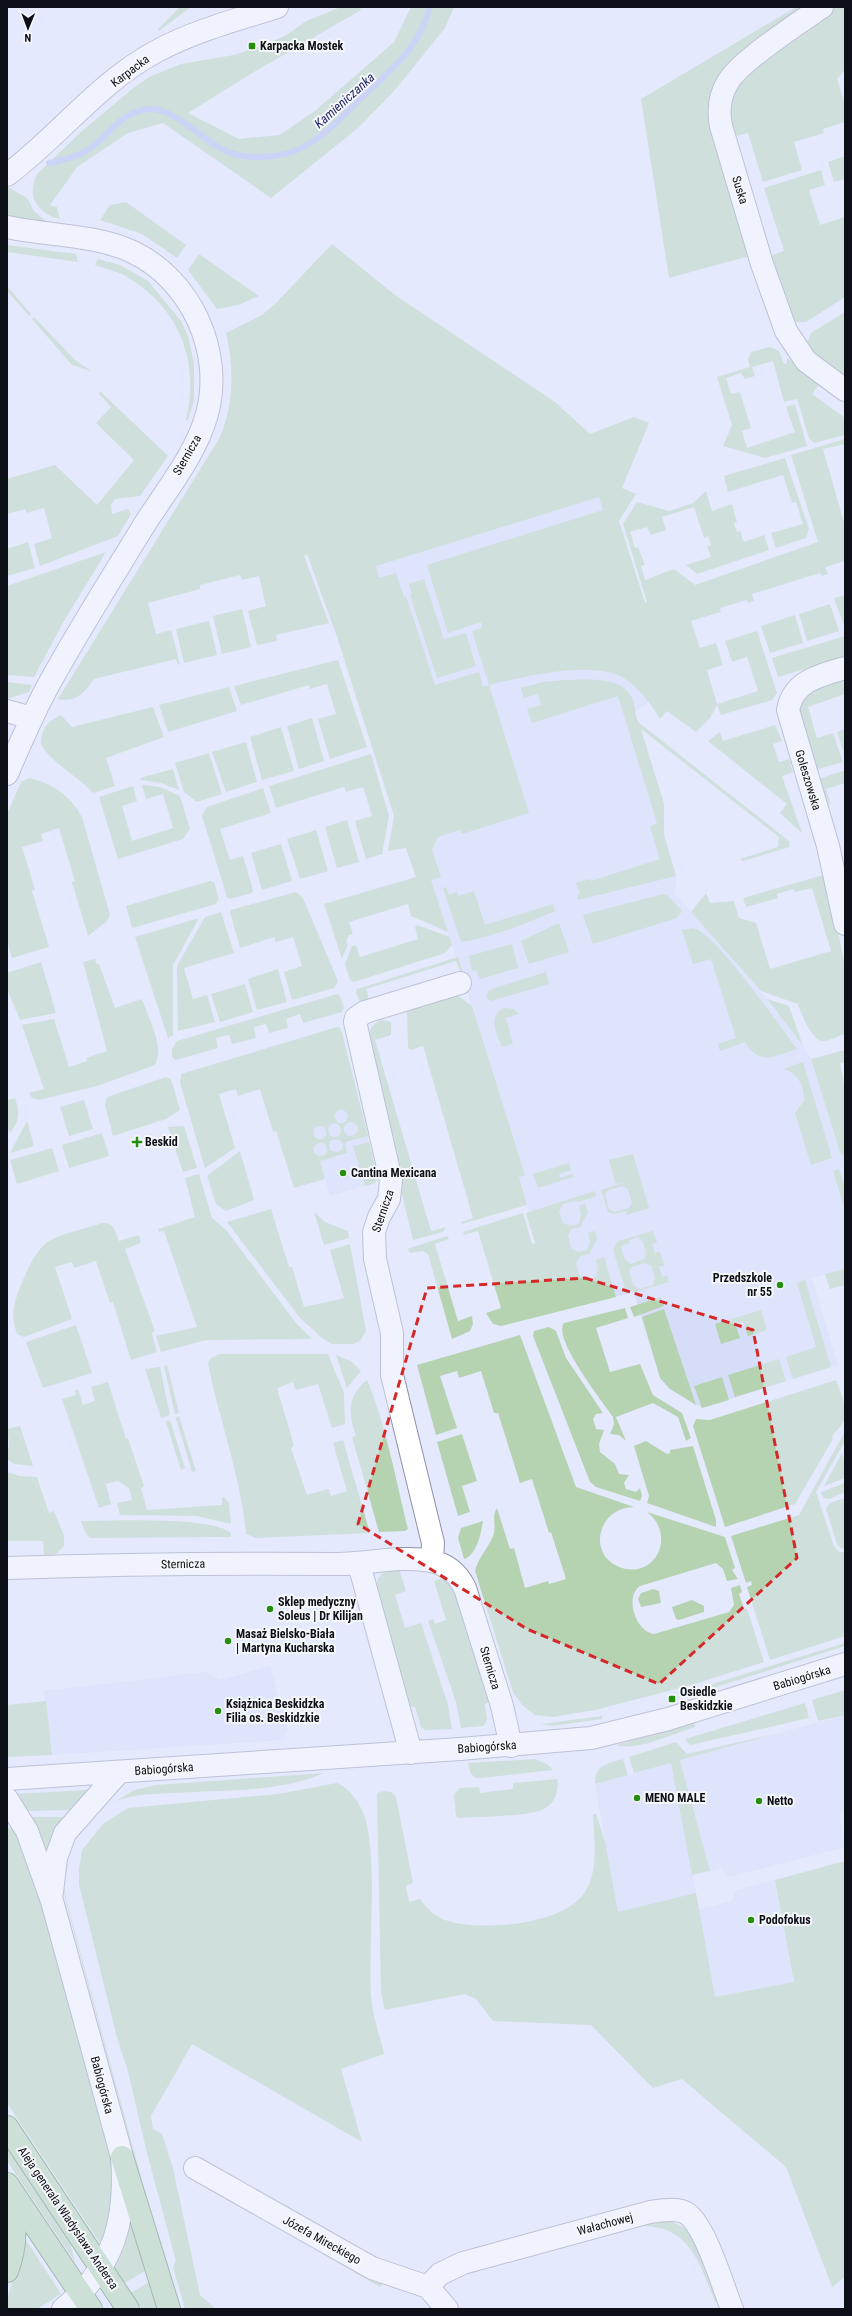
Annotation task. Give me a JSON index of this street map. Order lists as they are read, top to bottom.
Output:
{
  "streets": {
    "main road": ["Aleja generała Władysława Andersa"],
    "street": [
      "Karpacka",
      "Suska",
      "Sternicza",
      "Goleszowska",
      "Babiogórska",
      "Wałachowej",
      "Józefa Mireckiego"
    ]
  },
  "crossings": [
    ["Sternicza", "Babiogórska"],
    ["Babiogórska", "Aleja generała Władysława Andersa"],
    ["Wałachowej", "Józefa Mireckiego"]
  ],
  "water": ["Kamieniczanka"],
  "places": {
    "transit": ["Karpacka Mostek", "Osiedle Beskidzkie"],
    "health": ["Beskid"],
    "other": [
      "Cantina Mexicana",
      "Przedszkole nr 55",
      "Sklep medyczny Soleus | Dr Kilijan",
      "Masaż Bielsko-Biała | Martyna Kucharska",
      "Książnica Beskidzka Filia os. Beskidzkie",
      "MENO MALE",
      "Netto",
      "Podofokus"
    ]
  },
  "north": "bottom"
}
